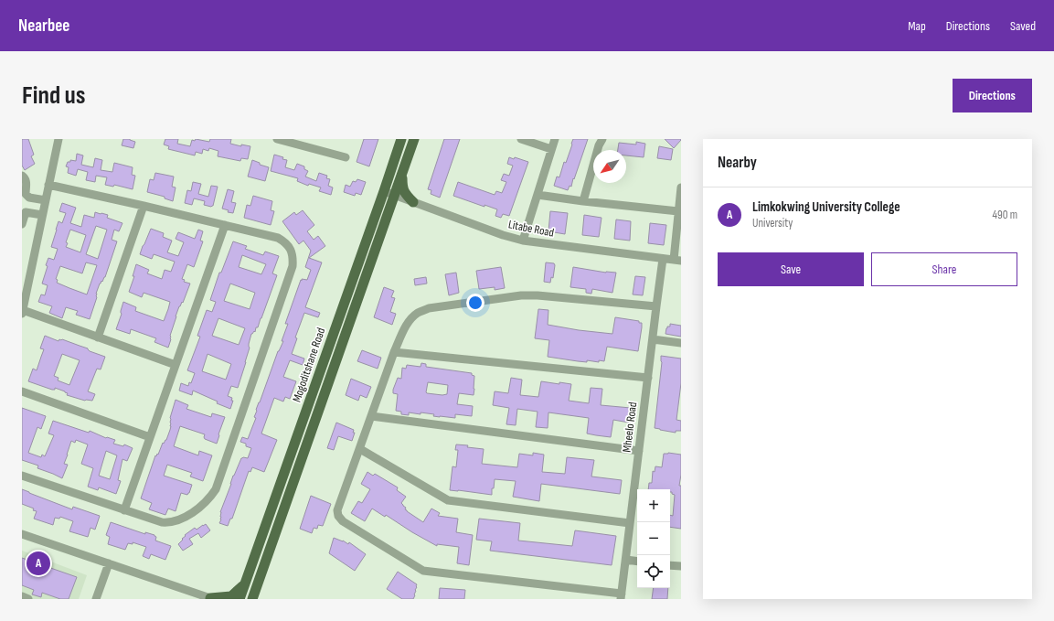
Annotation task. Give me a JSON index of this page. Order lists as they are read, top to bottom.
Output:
{
  "streets": {
    "main road": ["Mogoditshane Road"],
    "street": ["Litabe Road", "Mheelo Road"]
  },
  "crossings": [
    ["Litabe Road", "Mogoditshane Road"],
    ["Litabe Road", "Mheelo Road"]
  ],
  "north": "bottom left",
  "page": {
    "header": "Nearbee",
    "nav": ["Map", "Directions", "Saved"],
    "buttons": [
      "Directions",
      ["Save", "Share"]
    ],
    "title": "Find us",
    "heading": "Nearby",
    "list": [
      {
        "mark": "A",
        "name": "Limkokwing University College",
        "note": "University",
        "value": "490 m"
      }
    ],
    "map_buttons": ["+", "−"],
    "pins": "A"
  }
}
